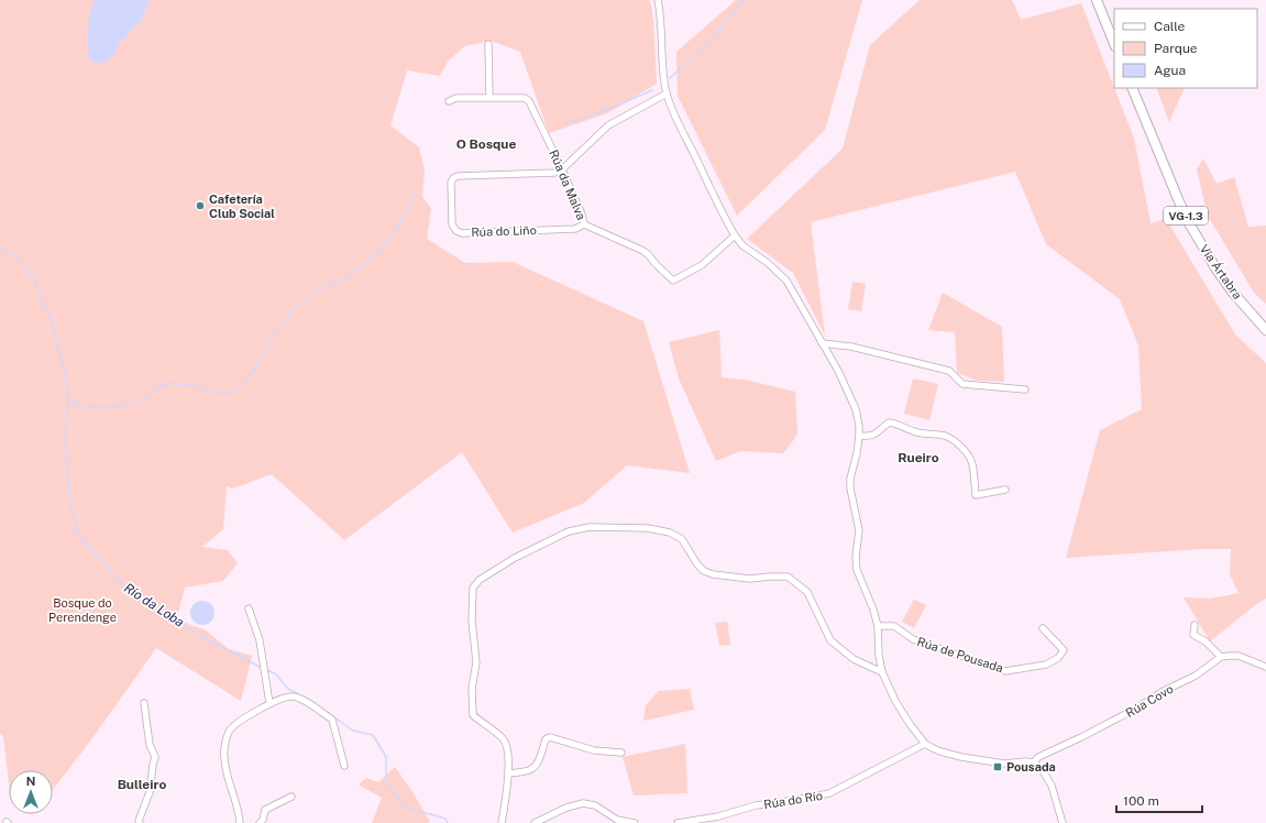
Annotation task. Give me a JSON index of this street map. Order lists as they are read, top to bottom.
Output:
{
  "streets": {
    "highway": ["VG-1.3", "Vía Ártabra"],
    "street": [
      "Rúa da Malva",
      "Rúa do Liño",
      "Rúa de Pousada",
      "Rúa Covo",
      "Rúa do Río"
    ]
  },
  "crossings": [
    ["Rúa da Malva", "Rúa do Liño"]
  ],
  "districts": ["O Bosque", "Rueiro", "Bulleiro"],
  "water": ["Río da Loba"],
  "parks": ["Bosque do Perendenge"],
  "places": {
    "other": ["Cafetería Club Social"],
    "transit": ["Pousada"]
  },
  "legend": ["Calle", "Parque", "Agua"],
  "scale_bar": "100 m",
  "north": "top"
}
